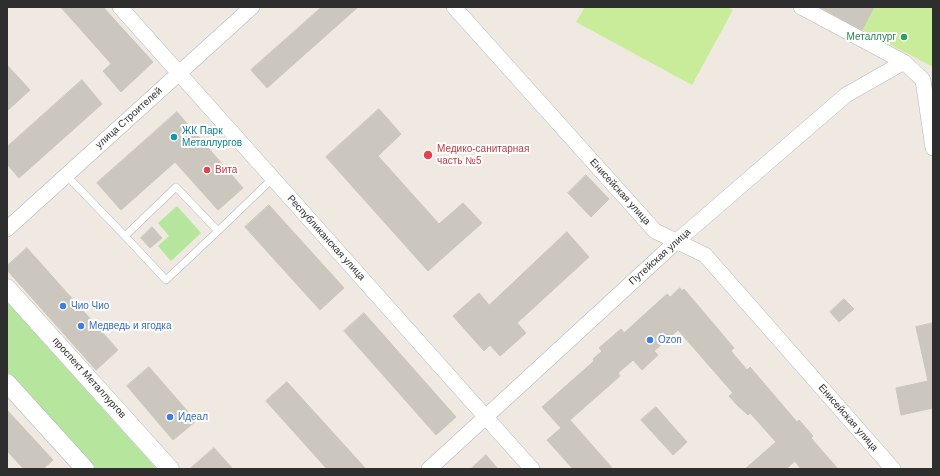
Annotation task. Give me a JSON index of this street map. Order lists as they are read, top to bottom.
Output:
{
  "streets": {
    "street": [
      "улица Строителей",
      "Енисейская улица",
      "Республиканская улица",
      "Путейская улица",
      "проспект Металлургов"
    ]
  },
  "crossings": [
    ["улица Строителей", "Республиканская улица"],
    ["Енисейская улица", "Путейская улица"],
    ["Республиканская улица", "Путейская улица"]
  ],
  "places": [
    "Металлург",
    "ЖК Парк Металлургов",
    "Медико-санитарная часть №5",
    "Вита",
    "Чио Чио",
    "Медведь и ягодка",
    "Ozon",
    "Идеал"
  ]
}
